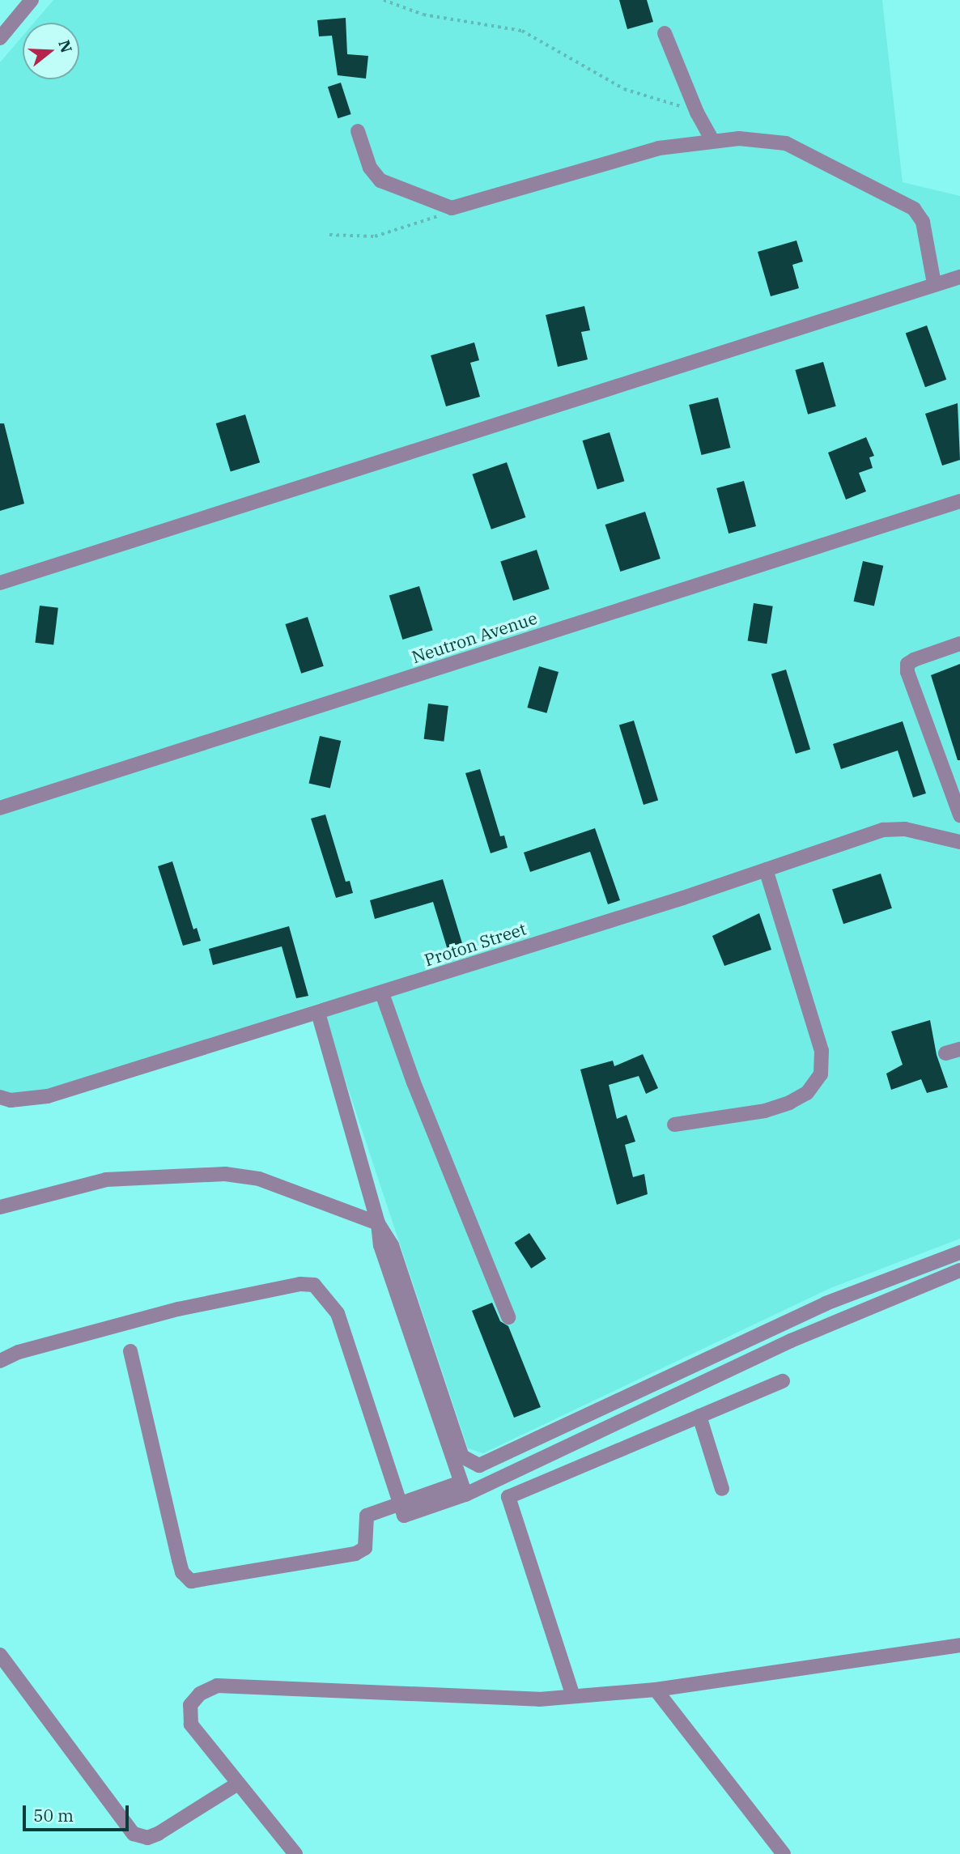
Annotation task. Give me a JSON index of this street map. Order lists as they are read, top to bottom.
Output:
{
  "streets": {
    "street": ["Neutron Avenue", "Proton Street"]
  },
  "scale_bar": "50 m",
  "north": "right"
}
